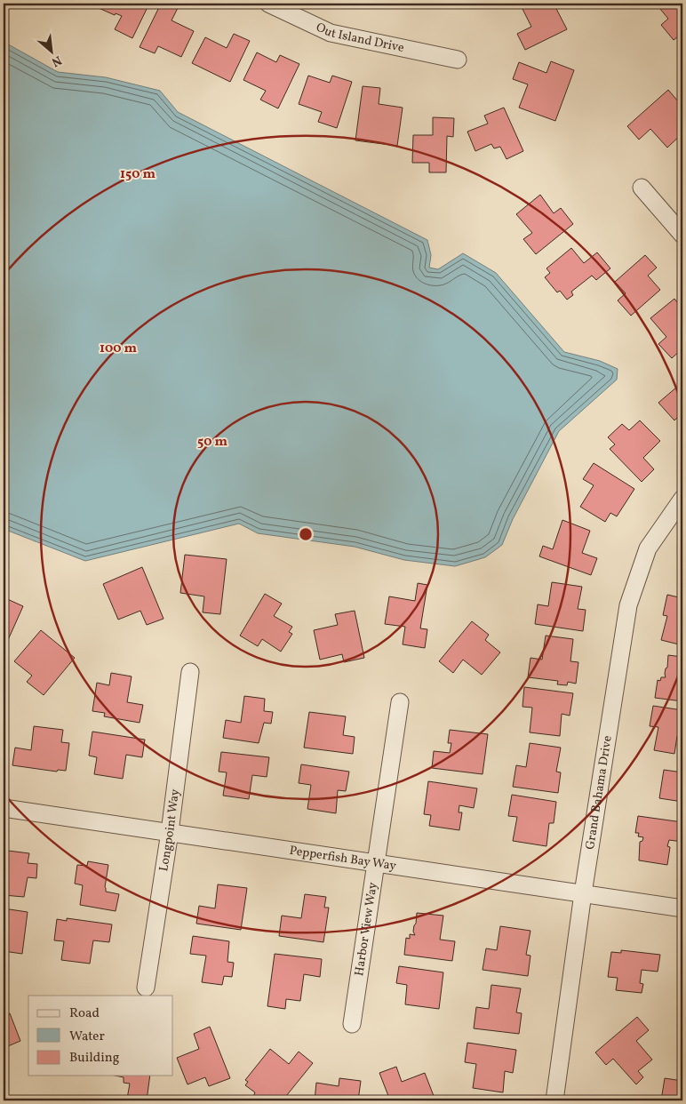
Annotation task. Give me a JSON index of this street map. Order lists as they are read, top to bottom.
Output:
{
  "streets": {
    "street": [
      "Out Island Drive",
      "Grand Bahama Drive",
      "Longpoint Way",
      "Pepperfish Bay Way",
      "Harbor View Way"
    ]
  },
  "crossings": [
    ["Grand Bahama Drive", "Pepperfish Bay Way"],
    ["Longpoint Way", "Pepperfish Bay Way"],
    ["Pepperfish Bay Way", "Harbor View Way"]
  ],
  "legend": ["Road", "Water", "Building"],
  "north": "bottom right",
  "rings": ["150 m", "100 m", "50 m"]
}
